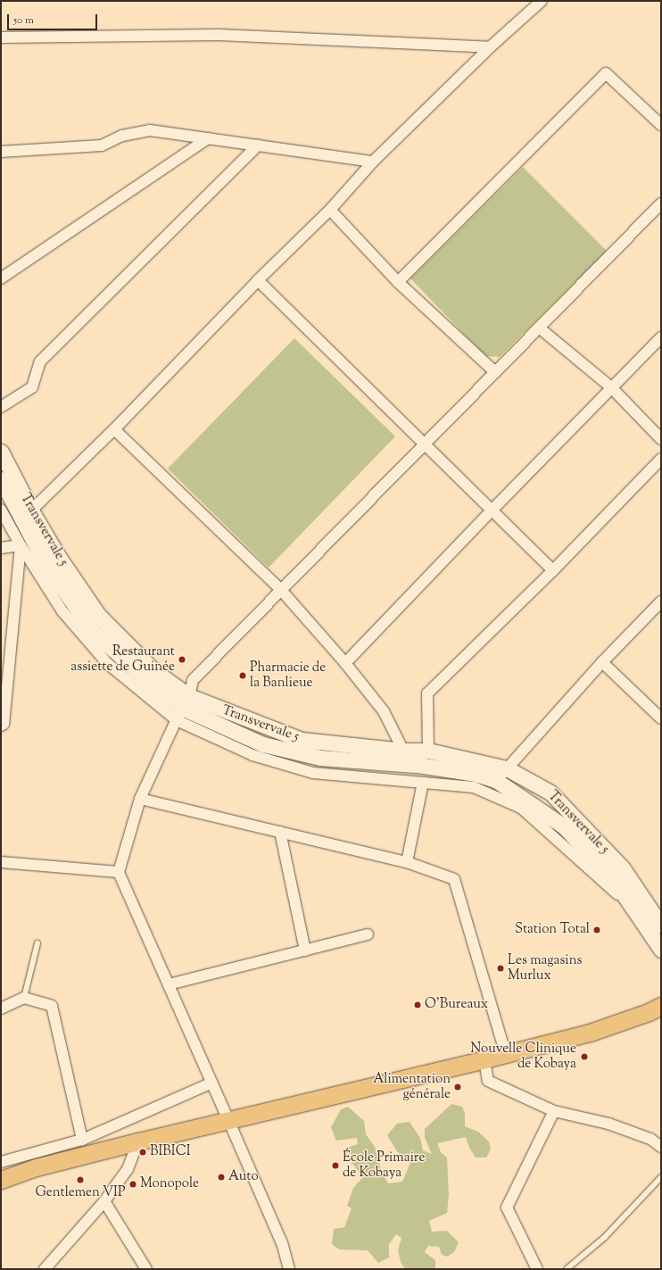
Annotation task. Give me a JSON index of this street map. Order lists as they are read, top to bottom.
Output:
{
  "streets": {
    "main road": ["Transvervale 5"]
  },
  "places": [
    "Restaurant assiette de Guinée",
    "Pharmacie de la Banlieue",
    "Station Total",
    "Les magasins Murlux",
    "O'Bureaux",
    "Nouvelle Clinique de Kobaya",
    "Alimentation générale",
    "BIBICI",
    "École Primaire de Kobaya",
    "Auto",
    "Gentlemen VIP",
    "Monopole"
  ],
  "scale_bar": "50 m"
}
